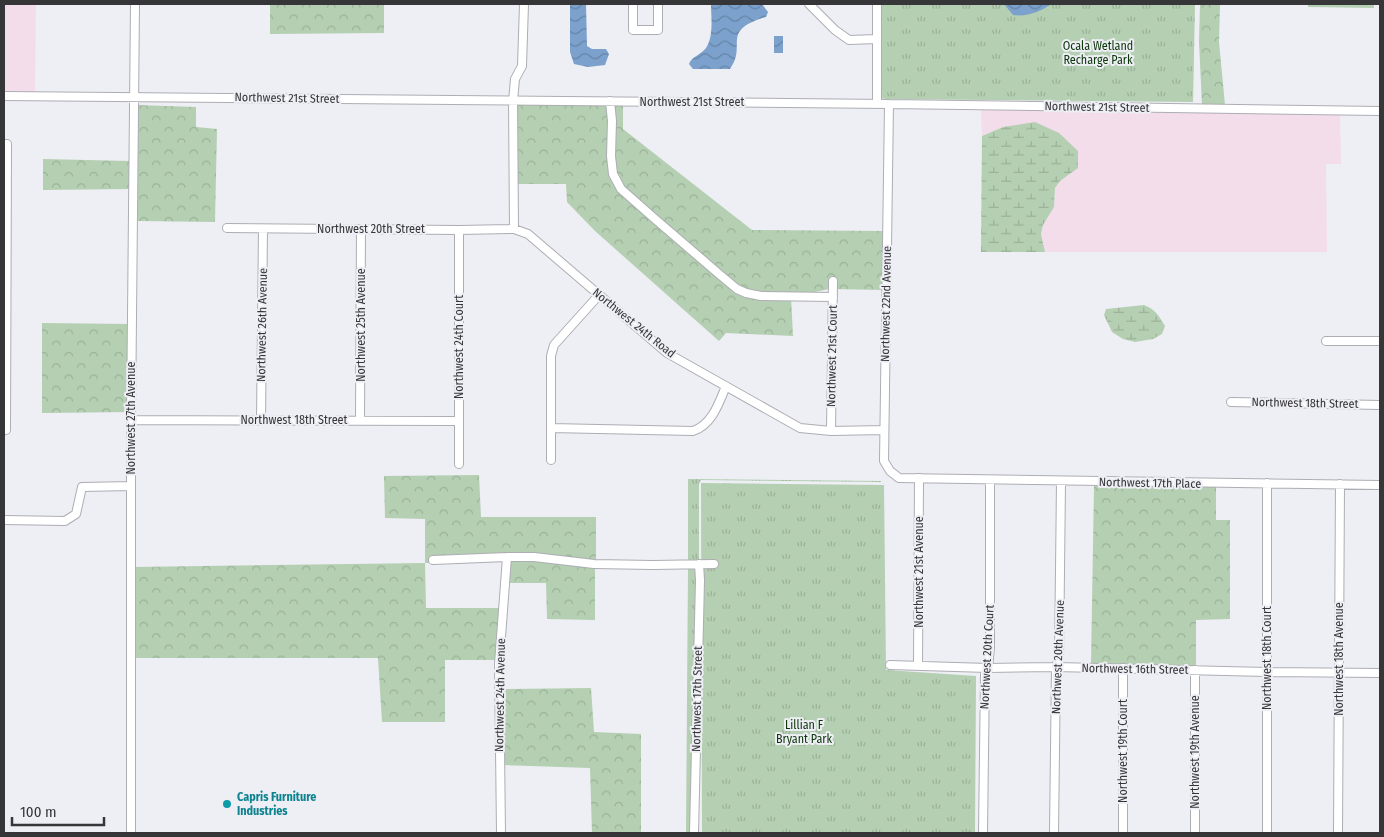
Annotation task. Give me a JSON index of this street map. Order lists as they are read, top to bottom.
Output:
{
  "streets": {
    "street": [
      "Northwest 21st Street",
      "Northwest 20th Street",
      "Northwest 22nd Avenue",
      "Northwest 24th Road",
      "Northwest 26th Avenue",
      "Northwest 25th Avenue",
      "Northwest 24th Court",
      "Northwest 21st Court",
      "Northwest 18th Street",
      "Northwest 27th Avenue",
      "Northwest 17th Place",
      "Northwest 21st Avenue",
      "Northwest 20th Court",
      "Northwest 20th Avenue",
      "Northwest 18th Court",
      "Northwest 18th Avenue",
      "Northwest 16th Street",
      "Northwest 24th Avenue",
      "Northwest 17th Street",
      "Northwest 19th Court",
      "Northwest 19th Avenue"
    ]
  },
  "crossings": [
    ["Northwest 21st Street", "Northwest 22nd Avenue"],
    ["Northwest 21st Street", "Northwest 27th Avenue"],
    ["Northwest 20th Street", "Northwest 24th Road"],
    ["Northwest 20th Street", "Northwest 26th Avenue"],
    ["Northwest 20th Street", "Northwest 25th Avenue"],
    ["Northwest 20th Street", "Northwest 24th Court"],
    ["Northwest 22nd Avenue", "Northwest 24th Road"],
    ["Northwest 22nd Avenue", "Northwest 17th Place"],
    ["Northwest 22nd Avenue", "Northwest 21st Avenue"],
    ["Northwest 24th Road", "Northwest 21st Court"],
    ["Northwest 26th Avenue", "Northwest 18th Street"],
    ["Northwest 25th Avenue", "Northwest 18th Street"],
    ["Northwest 24th Court", "Northwest 18th Street"],
    ["Northwest 18th Street", "Northwest 27th Avenue"],
    ["Northwest 17th Place", "Northwest 21st Avenue"],
    ["Northwest 17th Place", "Northwest 20th Court"],
    ["Northwest 17th Place", "Northwest 20th Avenue"],
    ["Northwest 17th Place", "Northwest 18th Court"],
    ["Northwest 17th Place", "Northwest 18th Avenue"],
    ["Northwest 21st Avenue", "Northwest 16th Street"],
    ["Northwest 20th Court", "Northwest 16th Street"],
    ["Northwest 20th Avenue", "Northwest 16th Street"],
    ["Northwest 18th Court", "Northwest 16th Street"],
    ["Northwest 18th Avenue", "Northwest 16th Street"],
    ["Northwest 16th Street", "Northwest 19th Court"],
    ["Northwest 16th Street", "Northwest 19th Avenue"]
  ],
  "parks": ["Ocala Wetland Recharge Park", "Lillian F Bryant Park"],
  "places": ["Capris Furniture Industries"],
  "scale_bar": "100 m"
}
